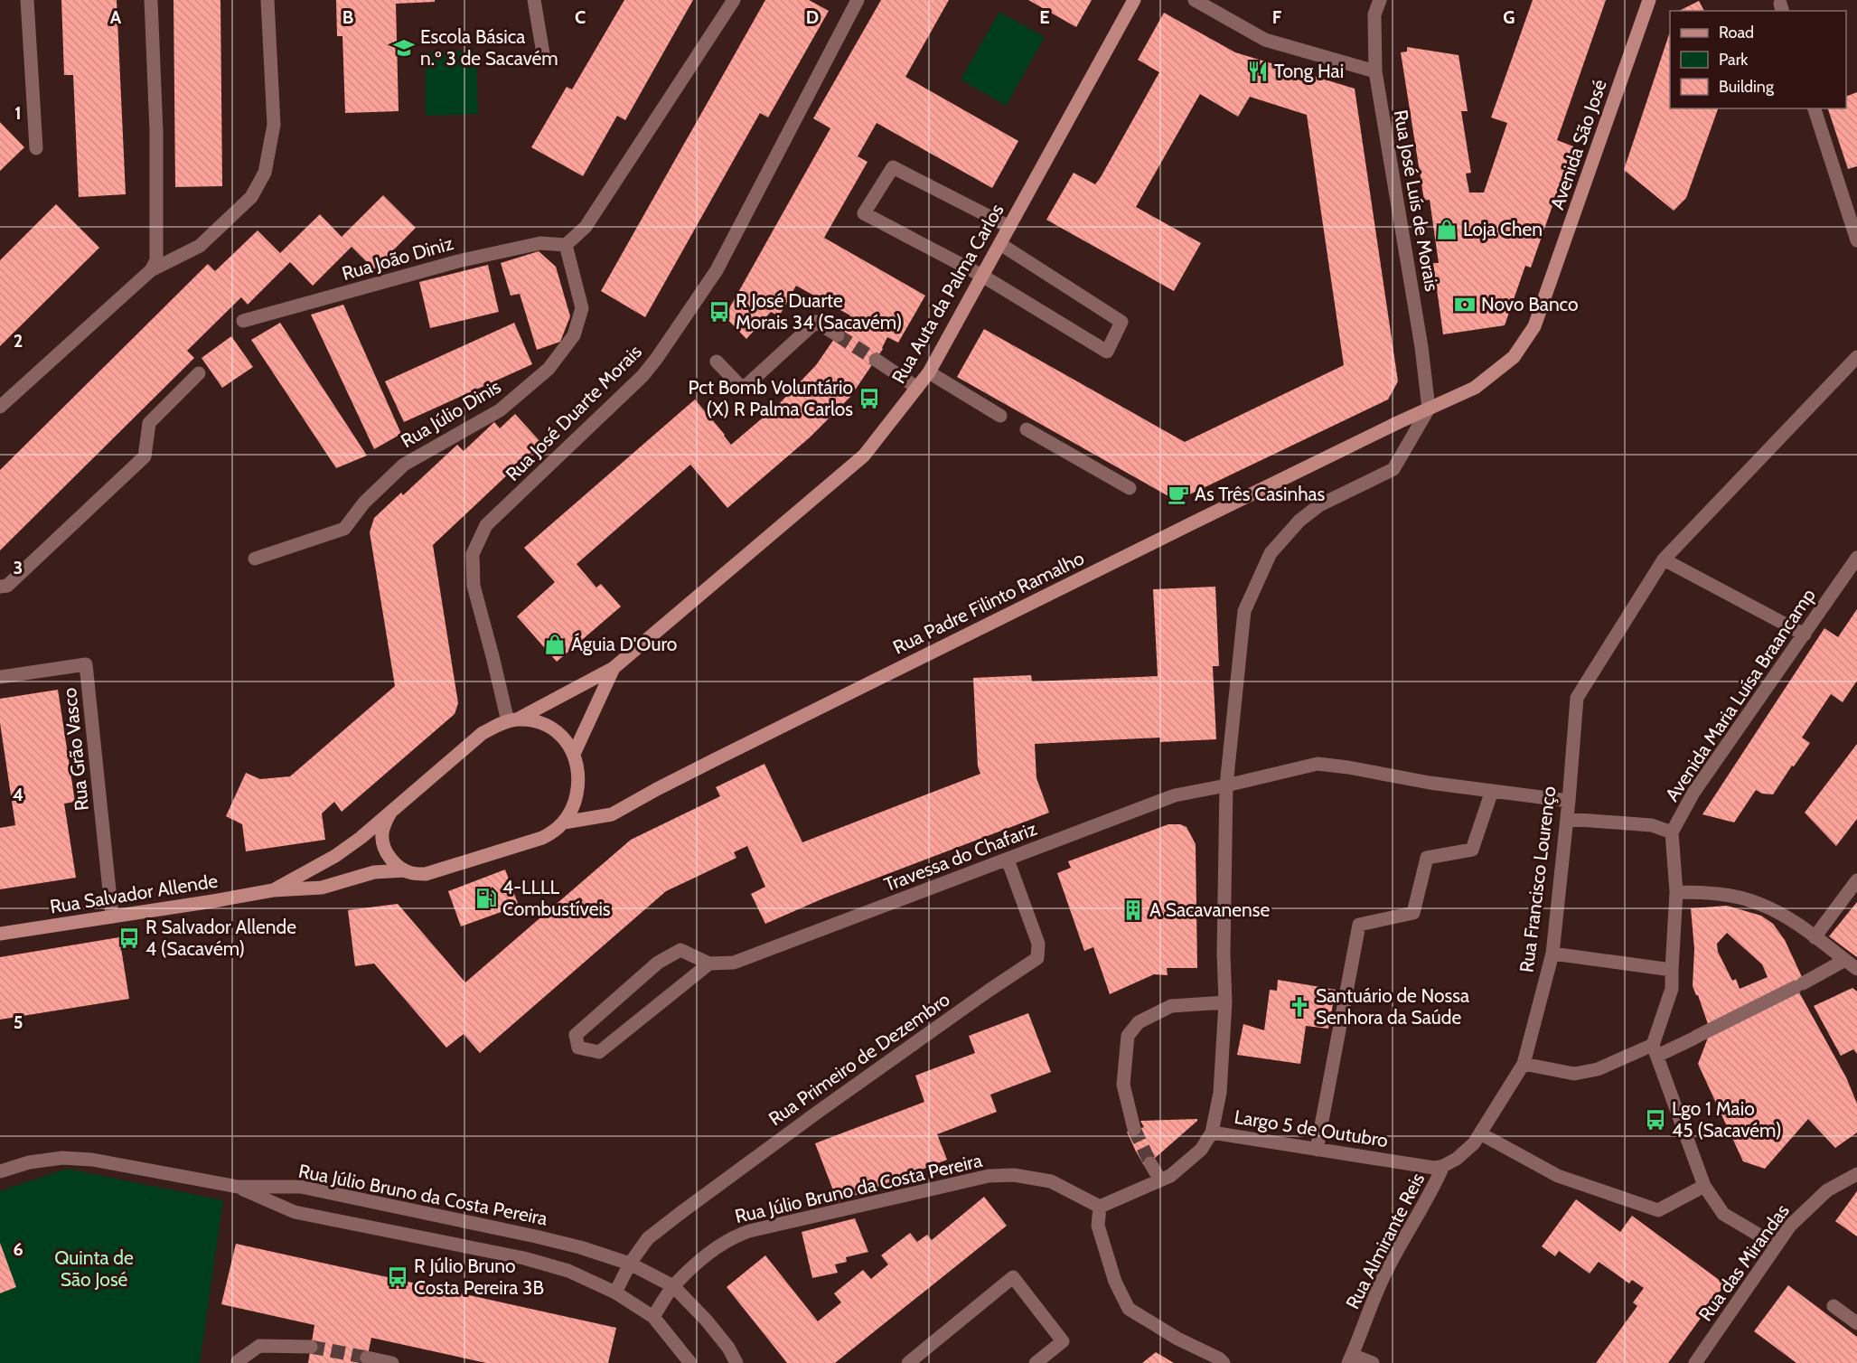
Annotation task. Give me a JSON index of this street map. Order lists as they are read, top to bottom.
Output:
{
  "streets": {
    "street": [
      "Avenida São José",
      "Rua José Luís de Morais",
      "Rua João Diniz",
      "Rua Auta da Palma Carlos",
      "Rua José Duarte Morais",
      "Rua Júlio Dinis",
      "Rua Padre Filinto Ramalho",
      "Avenida Maria Luísa Braancamp",
      "Rua Grão Vasco",
      "Travessa do Chafariz",
      "Rua Francisco Lourenço",
      "Rua Salvador Allende",
      "Rua Primeiro de Dezembro",
      "Largo 5 de Outubro",
      "Rua Júlio Bruno da Costa Pereira",
      "Rua Almirante Reis",
      "Rua das Mirandas"
    ]
  },
  "crossings": [
    ["Avenida São José", "Rua José Luís de Morais"],
    ["Avenida São José", "Rua Padre Filinto Ramalho"],
    ["Rua José Luís de Morais", "Rua Padre Filinto Ramalho"],
    ["Rua João Diniz", "Rua Júlio Dinis"],
    ["Rua Auta da Palma Carlos", "Rua José Duarte Morais"],
    ["Rua Auta da Palma Carlos", "Rua Salvador Allende"],
    ["Rua Grão Vasco", "Rua Salvador Allende"],
    ["Travessa do Chafariz", "Rua Francisco Lourenço"],
    ["Travessa do Chafariz", "Rua Primeiro de Dezembro"],
    ["Rua Francisco Lourenço", "Largo 5 de Outubro"],
    ["Rua Francisco Lourenço", "Rua Almirante Reis"],
    ["Rua Primeiro de Dezembro", "Rua Júlio Bruno da Costa Pereira"],
    ["Largo 5 de Outubro", "Rua Júlio Bruno da Costa Pereira"],
    ["Largo 5 de Outubro", "Rua Almirante Reis"]
  ],
  "parks": ["Quinta de São José"],
  "places": {
    "school or university": ["Escola Básica n.º 3 de Sacavém"],
    "restaurant": ["Tong Hai"],
    "shop": ["Loja Chen", "Águia D'Ouro"],
    "bank": ["Novo Banco"],
    "bus stop": [
      "R José Duarte Morais 34 (Sacavém)",
      "Pct Bomb Voluntário (X) R Palma Carlos",
      "R Salvador Allende 4 (Sacavém)",
      "Lgo 1 Maio 45 (Sacavém)",
      "R Júlio Bruno Costa Pereira 3B"
    ],
    "cafe": ["As Três Casinhas"],
    "fuel station": ["4-LLLL Combustíveis"],
    "building": ["A Sacavanense"],
    "church": ["Santuário de Nossa Senhora da Saúde"]
  },
  "legend": ["Road", "Park", "Building"],
  "grid": {
    "columns": [
      "A",
      "B",
      "C",
      "D",
      "E",
      "F",
      "G"
    ],
    "rows": [
      "1",
      "2",
      "3",
      "4",
      "5",
      "6"
    ]
  }
}
